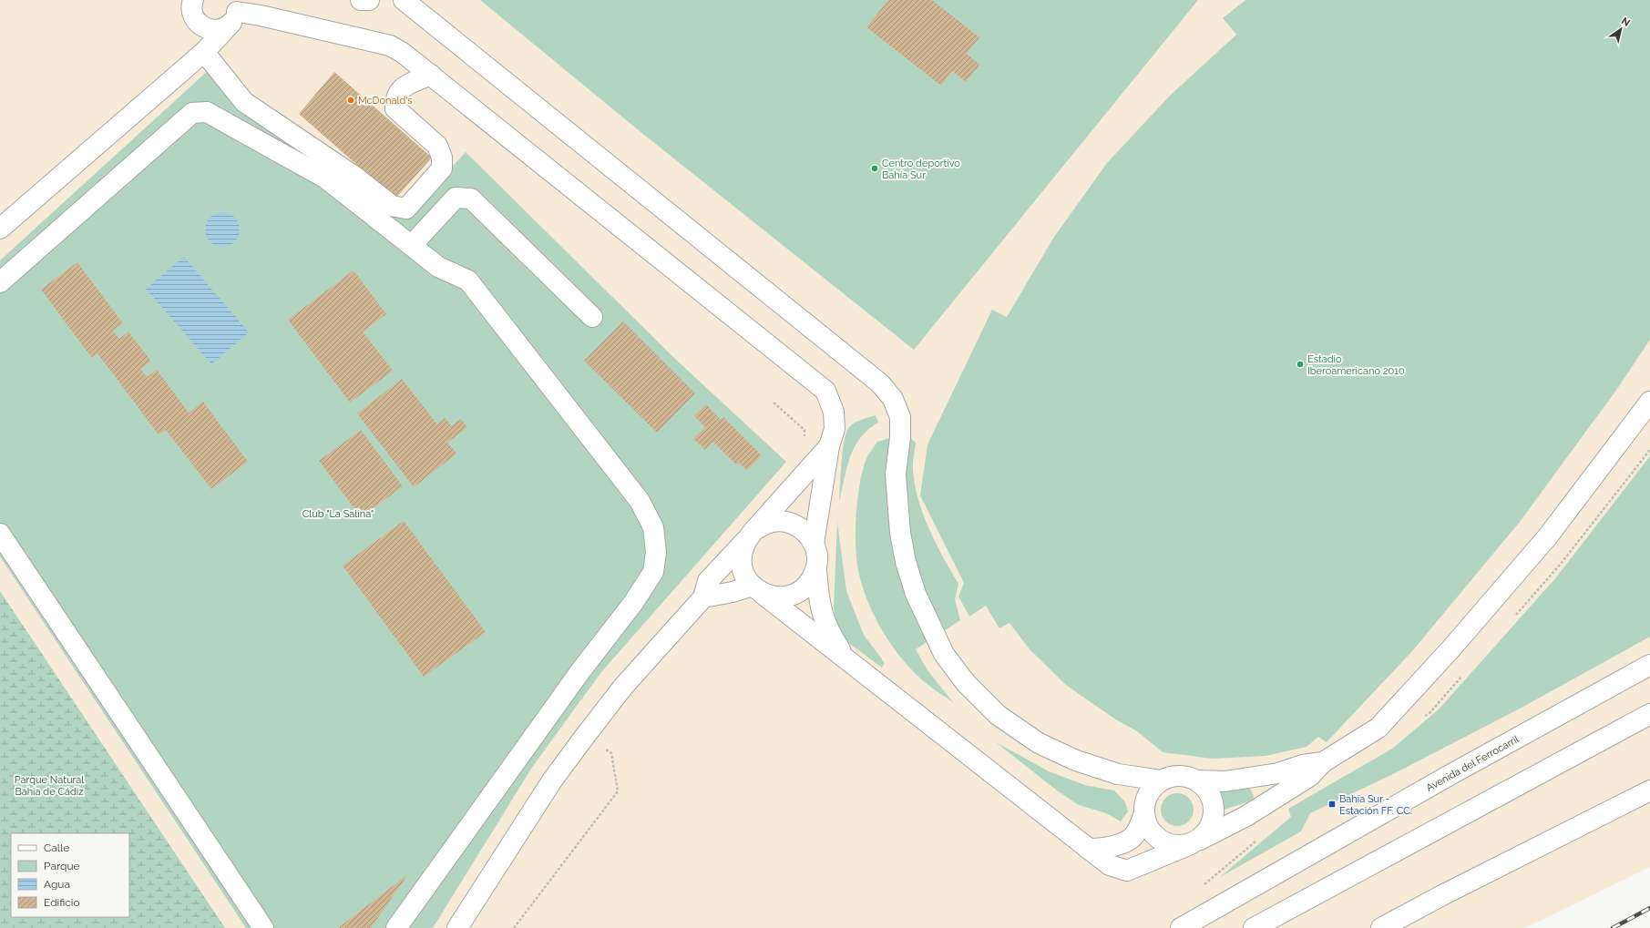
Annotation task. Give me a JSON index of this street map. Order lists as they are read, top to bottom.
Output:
{
  "streets": {
    "street": ["Avenida del Ferrocarril"]
  },
  "parks": ["Club \"La Salina\"", "Parque Natural Bahía de Cádiz"],
  "places": {
    "other": ["McDonald's", "Centro deportivo Bahía Sur", "Estadio Iberoamericano 2010"],
    "transit": ["Bahía Sur - Estación FF. CC."]
  },
  "legend": [
    "Calle",
    "Parque",
    "Agua",
    "Edificio"
  ],
  "north": "top right"
}
